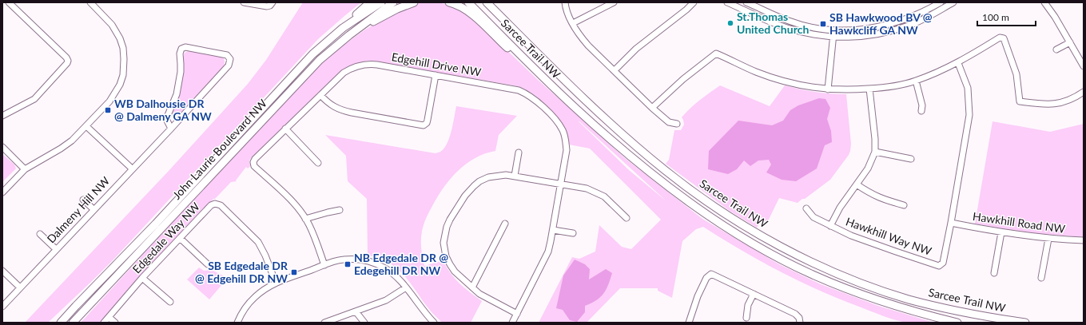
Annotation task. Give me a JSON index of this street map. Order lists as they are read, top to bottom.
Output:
{
  "streets": {
    "main road": ["Sarcee Trail NW", "John Laurie Boulevard NW"],
    "street": [
      "Edgehill Drive NW",
      "Dalmeny Hill NW",
      "Hawkhill Road NW",
      "Hawkhill Way NW",
      "Edgedale Way NW"
    ]
  },
  "crossings": [
    ["Hawkhill Road NW", "Hawkhill Way NW"]
  ],
  "places": {
    "other": ["St.Thomas United Church"],
    "transit": [
      "SB Hawkwood BV @ Hawkcliff GA NW",
      "WB Dalhousie DR @ Dalmeny GA NW",
      "NB Edgedale DR @ Edegehill DR NW",
      "SB Edgedale DR @ Edgehill DR NW"
    ]
  },
  "scale_bar": "100 m"
}
